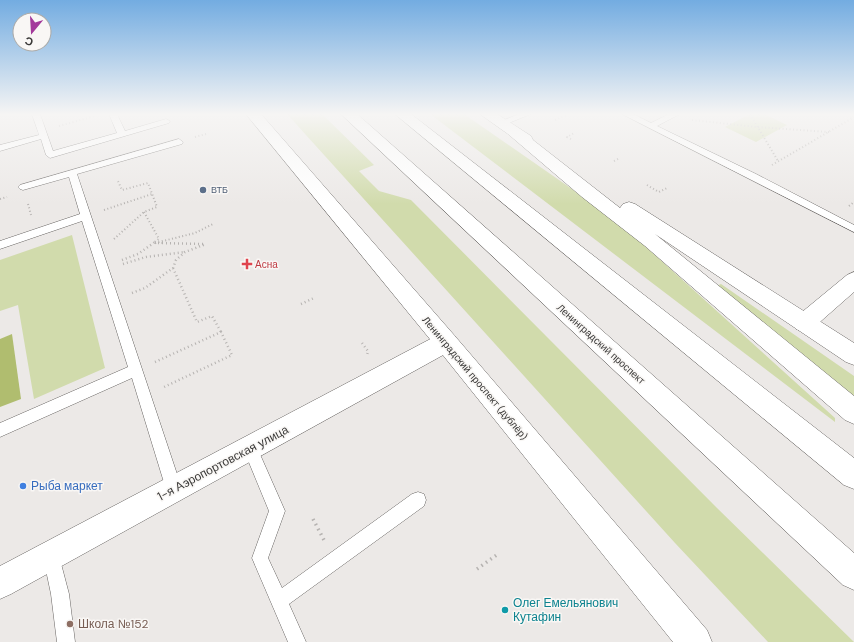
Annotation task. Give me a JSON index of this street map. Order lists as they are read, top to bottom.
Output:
{
  "streets": {
    "main road": ["Ленинградский проспект", "Ленинградский проспект (дублёр)", "1-я Аэропортовская улица"]
  },
  "crossings": [
    ["Ленинградский проспект (дублёр)", "1-я Аэропортовская улица"]
  ],
  "places": {
    "other": [
      "ВТБ",
      "Рыба маркет",
      "Олег Емельянович Кутафин",
      "Школа №152"
    ],
    "health": ["Асна"]
  },
  "north": "bottom"
}
